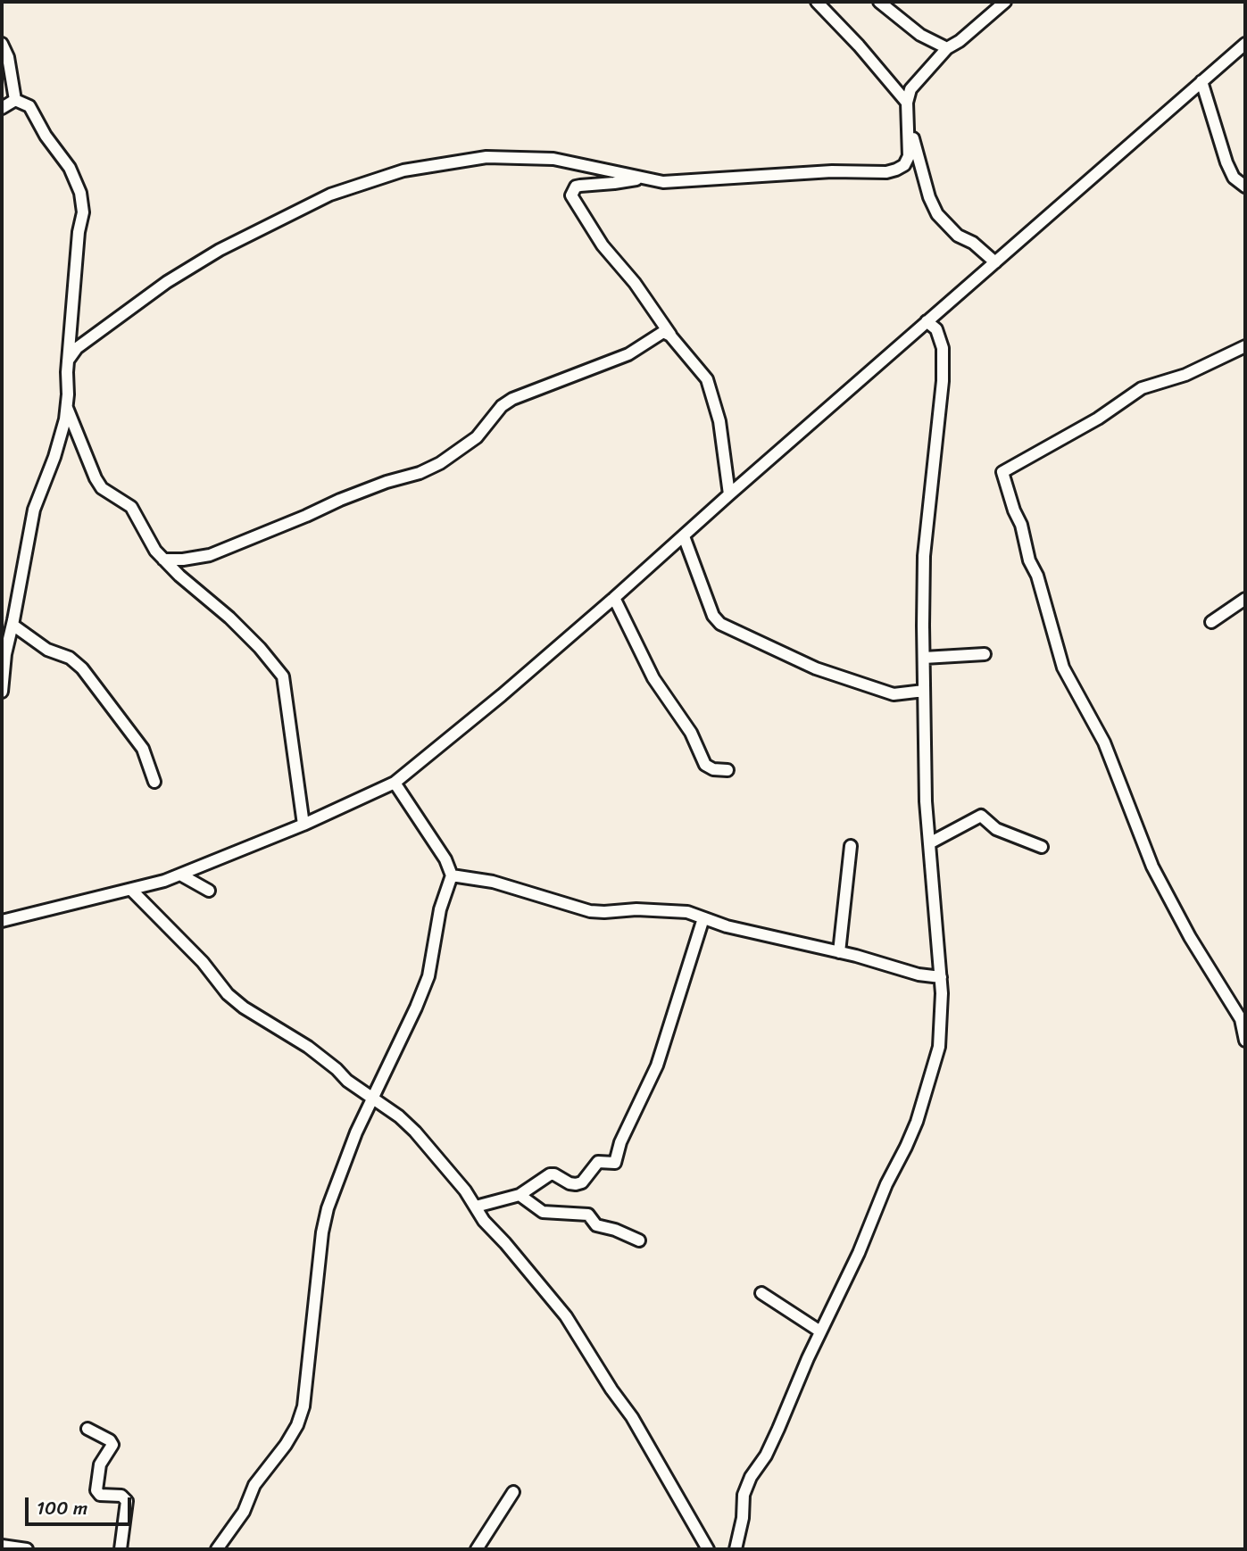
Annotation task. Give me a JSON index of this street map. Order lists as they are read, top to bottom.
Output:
{
  "scale_bar": "100 m"
}
